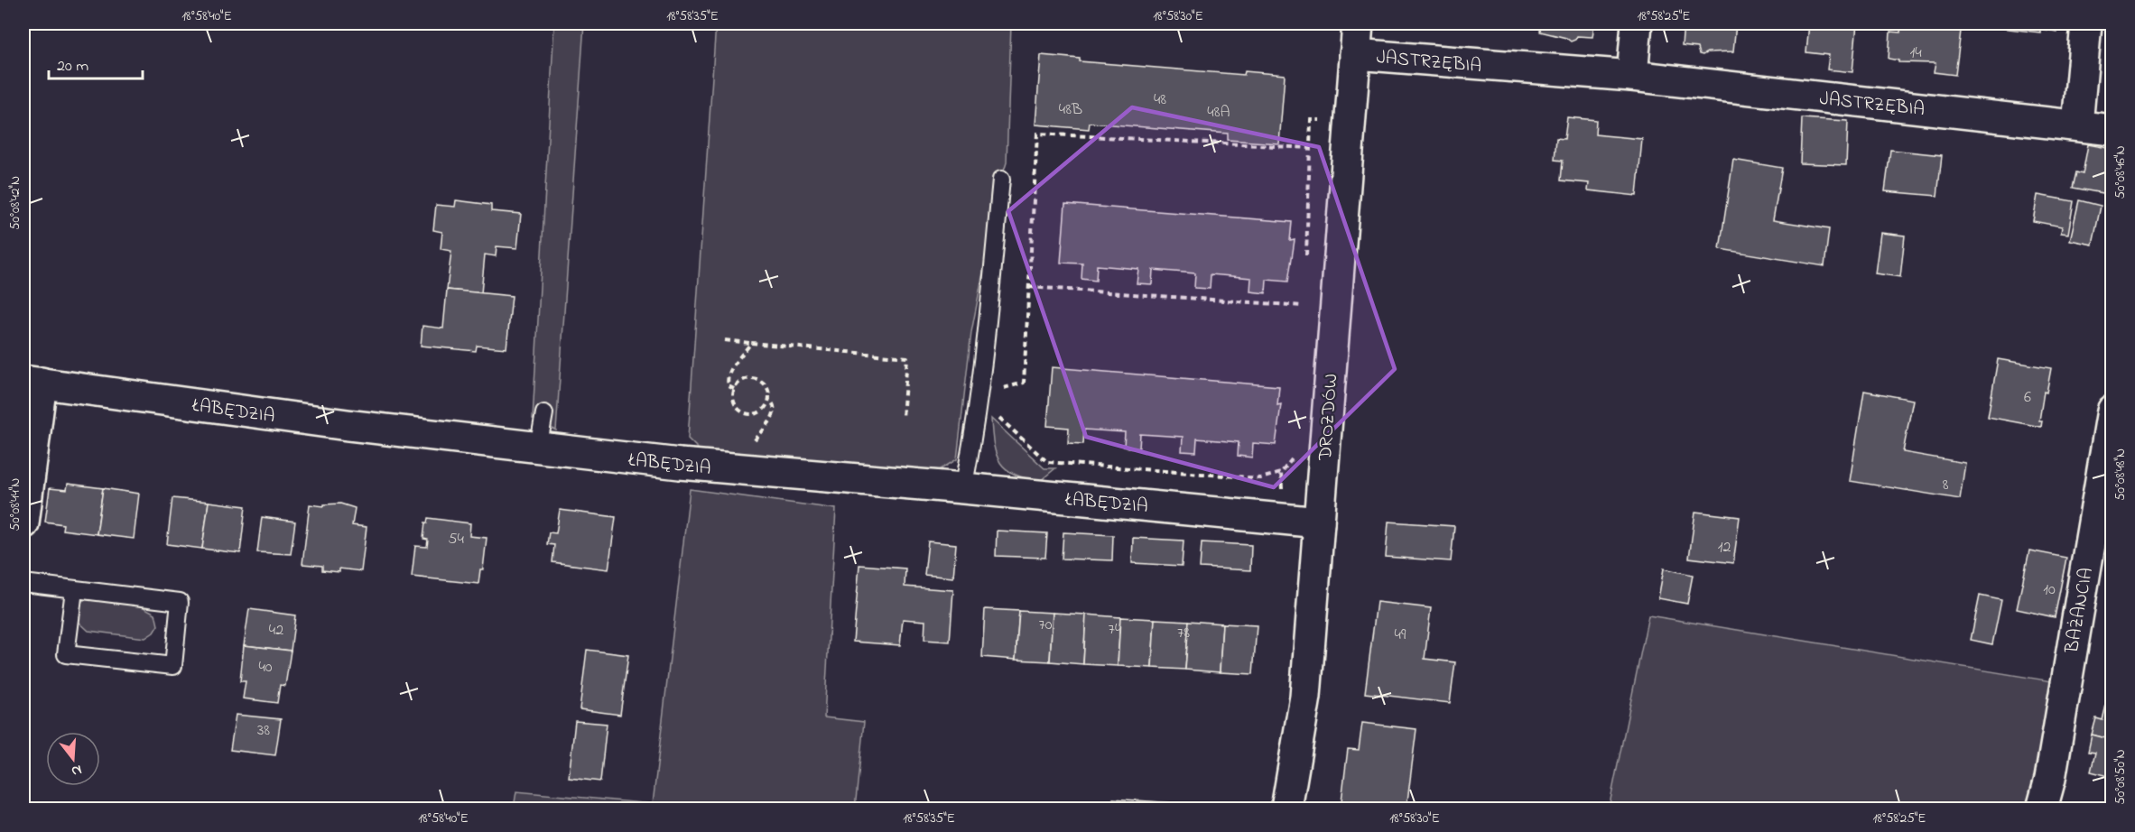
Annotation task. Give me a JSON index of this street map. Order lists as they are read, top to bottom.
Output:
{
  "streets": {
    "street": [
      "JASTRZĘBIA",
      "ŁABĘDZIA",
      "DROZDÓW",
      "BAŻANCIA"
    ]
  },
  "crossings": [
    ["JASTRZĘBIA", "DROZDÓW"],
    ["ŁABĘDZIA", "DROZDÓW"]
  ],
  "house_numbers": [
    "14",
    "48",
    "48B",
    "48A",
    "6",
    "8",
    "54",
    "12",
    "10",
    "70",
    "74",
    "42",
    "78",
    "49",
    "40",
    "38"
  ],
  "scale_bar": "20 m",
  "north": "bottom",
  "coordinates": [
    "18°58'40\"E",
    "18°58'35\"E",
    "18°58'30\"E",
    "18°58'25\"E",
    "50°08'46\"N",
    "50°08'42\"N",
    "50°08'48\"N",
    "50°08'44\"N",
    "50°08'50\"N"
  ]
}
